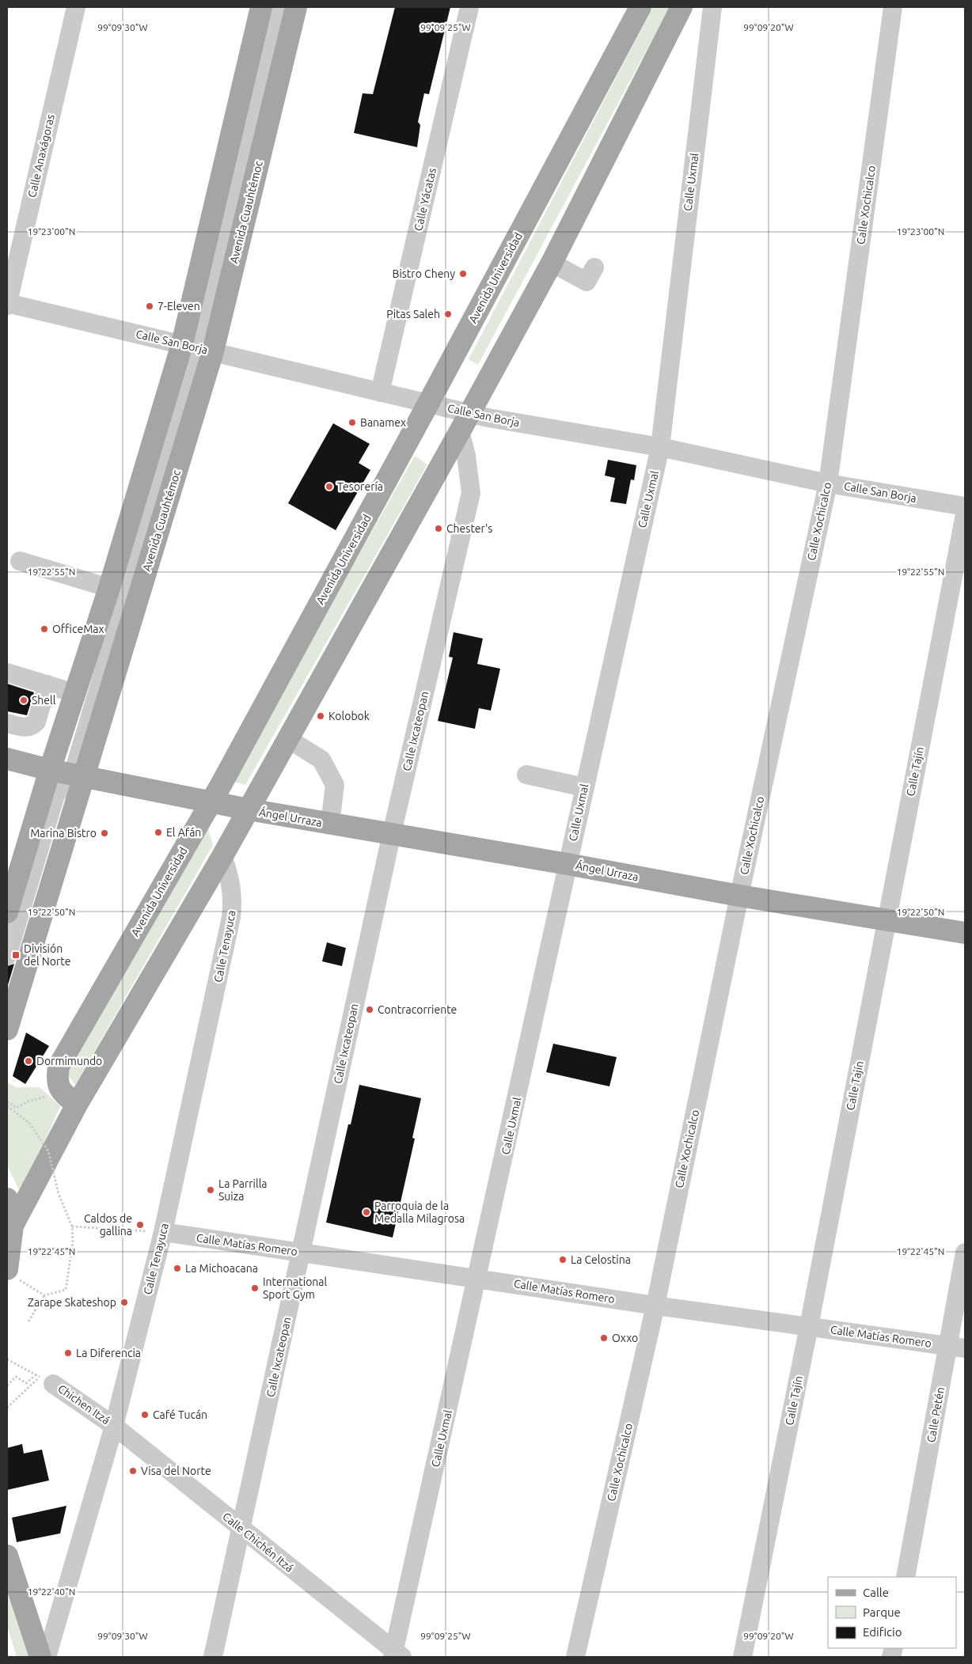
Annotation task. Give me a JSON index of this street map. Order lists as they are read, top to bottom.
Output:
{
  "streets": {
    "main road": ["Avenida Cuauhtémoc", "Avenida Universidad", "Ángel Urraza"],
    "street": [
      "Calle Anaxágoras",
      "Calle Uxmal",
      "Calle Yácatas",
      "Calle Xochicalco",
      "Calle San Borja",
      "Calle Ixcateopan",
      "Calle Tajín",
      "Calle Tenayuca",
      "Calle Matías Romero",
      "Chichen Itzá",
      "Calle Petén",
      "Calle Chichén Itzá"
    ]
  },
  "crossings": [
    ["Calle Anaxágoras", "Calle San Borja"],
    ["Calle Uxmal", "Calle San Borja"],
    ["Calle Uxmal", "Ángel Urraza"],
    ["Calle Uxmal", "Calle Matías Romero"],
    ["Calle Uxmal", "Calle Chichén Itzá"],
    ["Calle Yácatas", "Calle San Borja"],
    ["Calle Xochicalco", "Calle San Borja"],
    ["Calle Xochicalco", "Ángel Urraza"],
    ["Calle Xochicalco", "Calle Matías Romero"],
    ["Avenida Cuauhtémoc", "Calle San Borja"],
    ["Avenida Universidad", "Calle San Borja"],
    ["Avenida Universidad", "Ángel Urraza"],
    ["Calle San Borja", "Calle Ixcateopan"],
    ["Calle Ixcateopan", "Ángel Urraza"],
    ["Calle Ixcateopan", "Calle Matías Romero"],
    ["Calle Ixcateopan", "Calle Chichén Itzá"],
    ["Calle Tajín", "Ángel Urraza"],
    ["Calle Tajín", "Calle Matías Romero"],
    ["Calle Tenayuca", "Calle Matías Romero"],
    ["Calle Tenayuca", "Chichen Itzá"],
    ["Calle Tenayuca", "Calle Chichén Itzá"],
    ["Calle Matías Romero", "Calle Petén"],
    ["Chichen Itzá", "Calle Chichén Itzá"]
  ],
  "places": {
    "other": [
      "Bistro Cheny",
      "7-Eleven",
      "Pitas Saleh",
      "Banamex",
      "Tesorería",
      "Chester's",
      "OfficeMax",
      "Shell",
      "Kolobok",
      "El Afán",
      "Marina Bistro",
      "Contracorriente",
      "Dormimundo",
      "La Parrilla Suiza",
      "Parroquia de la Medalla Milagrosa",
      "Caldos de gallina",
      "La Celostina",
      "La Michoacana",
      "International Sport Gym",
      "Zarape Skateshop",
      "Oxxo",
      "La Diferencia",
      "Café Tucán",
      "Visa del Norte"
    ],
    "transit": ["División del Norte"]
  },
  "legend": ["Calle", "Parque", "Edificio"],
  "coordinates": [
    "99°09'30\"W",
    "99°09'25\"W",
    "99°09'20\"W",
    "19°23'00\"N",
    "19°22'55\"N",
    "19°22'50\"N",
    "19°22'45\"N",
    "19°22'40\"N"
  ]
}
